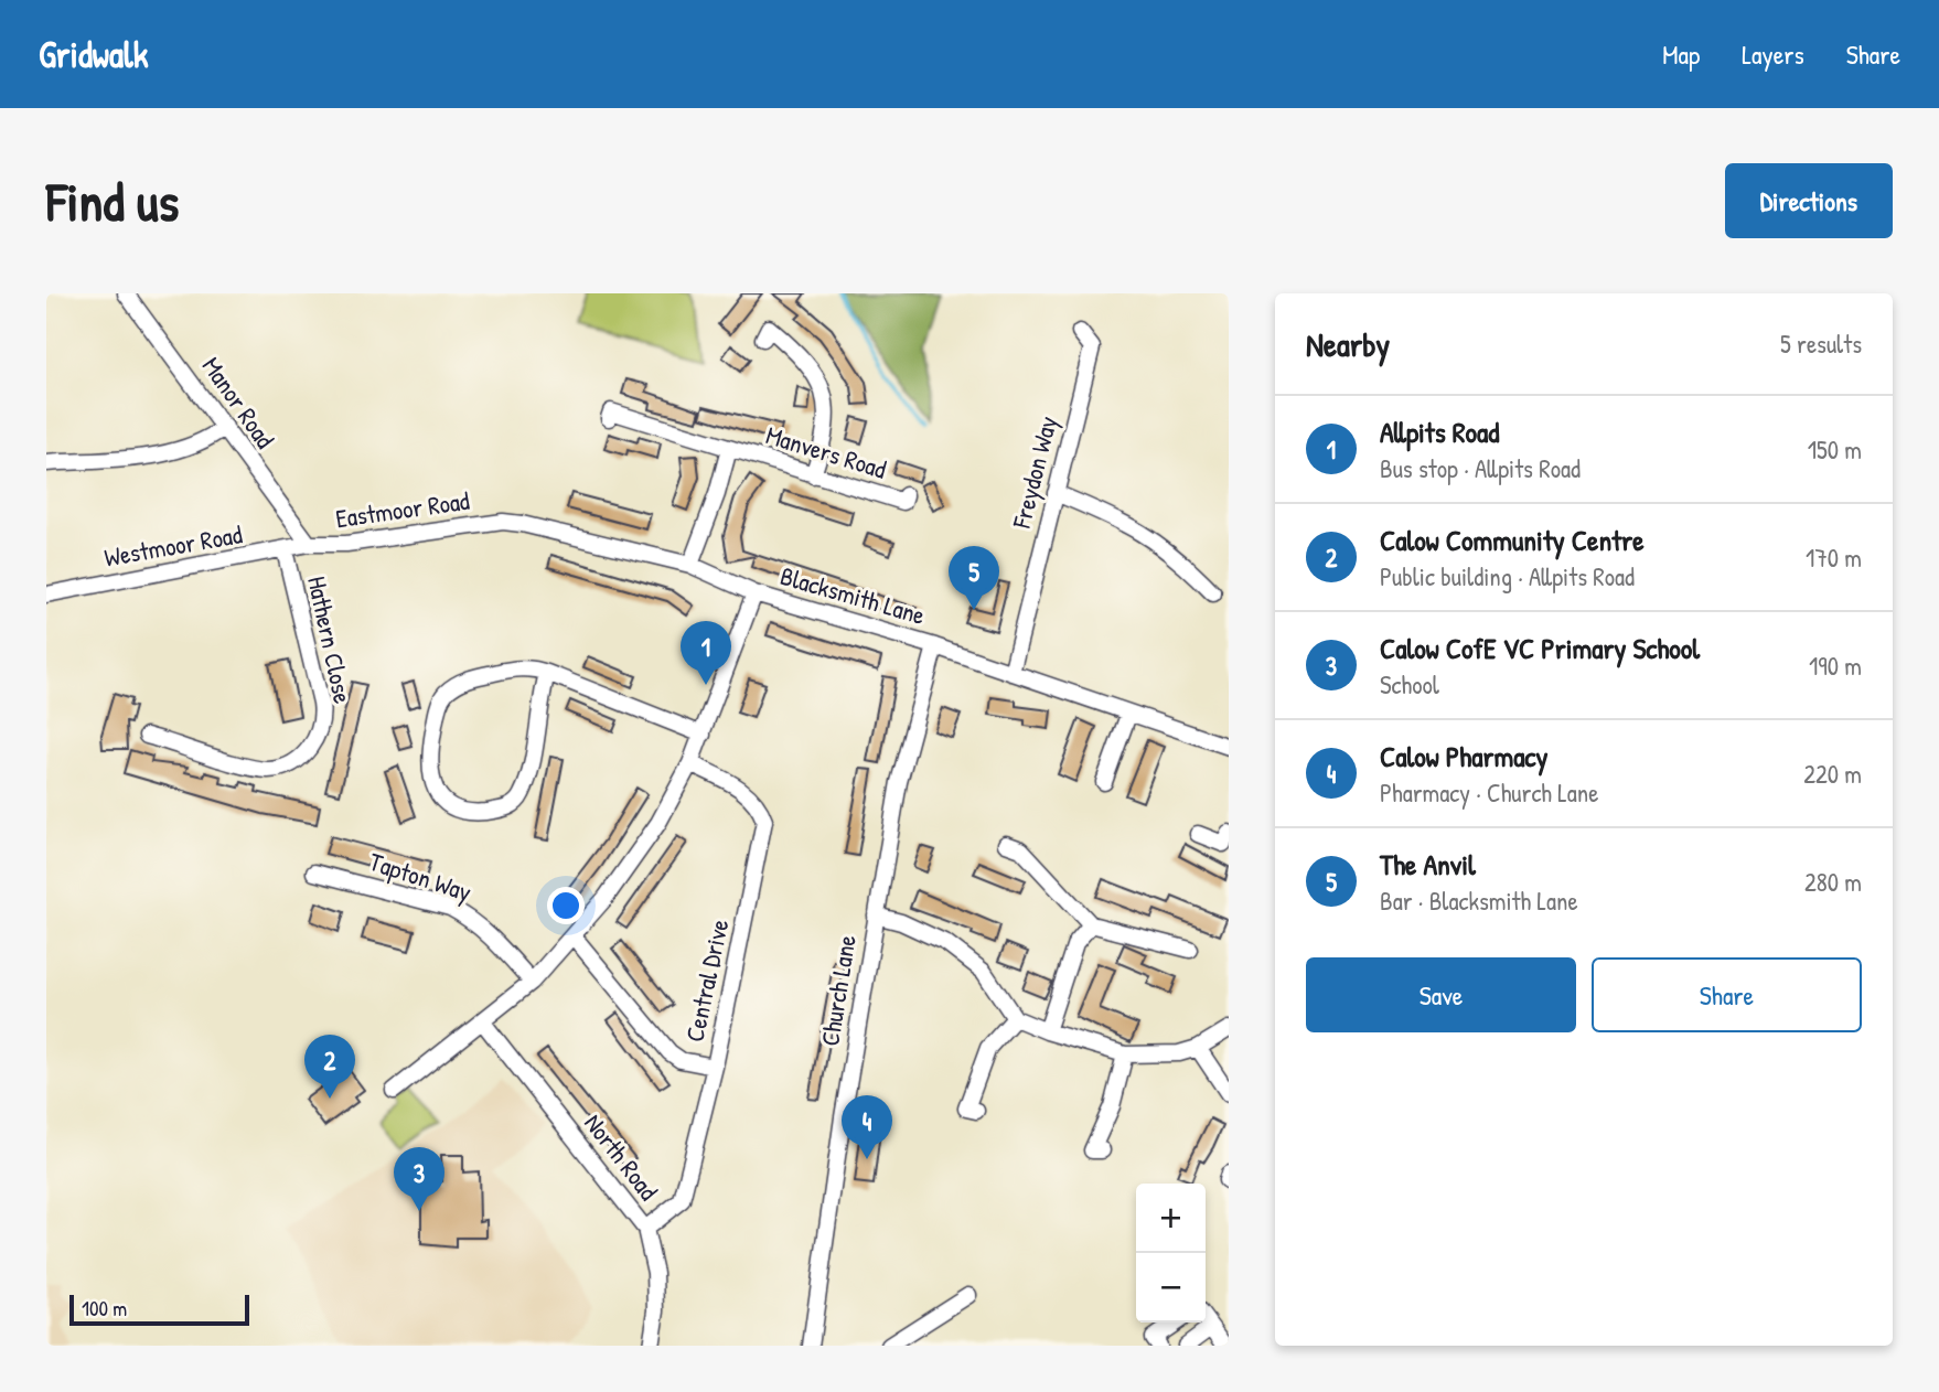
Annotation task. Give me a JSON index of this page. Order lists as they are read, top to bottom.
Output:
{
  "streets": {
    "street": [
      "Manor Road",
      "Manvers Road",
      "Freydon Way",
      "Eastmoor Road",
      "Westmoor Road",
      "Blacksmith Lane",
      "Hathern Close",
      "Tapton Way",
      "Central Drive",
      "Church Lane",
      "North Road"
    ]
  },
  "crossings": [
    ["Manor Road", "Eastmoor Road"],
    ["Manor Road", "Westmoor Road"],
    ["Freydon Way", "Blacksmith Lane"],
    ["Eastmoor Road", "Westmoor Road"],
    ["Eastmoor Road", "Blacksmith Lane"],
    ["Westmoor Road", "Hathern Close"],
    ["Blacksmith Lane", "Church Lane"],
    ["Central Drive", "North Road"]
  ],
  "scale_bar": "100 m",
  "page": {
    "header": "Gridwalk",
    "nav": ["Map", "Layers", "Share"],
    "buttons": [
      "Directions",
      ["Save", "Share"]
    ],
    "title": "Find us",
    "heading": ["Nearby", "5 results"],
    "list": [
      {
        "mark": "1",
        "name": "Allpits Road",
        "note": "Bus stop · Allpits Road",
        "value": "150 m"
      },
      {
        "mark": "2",
        "name": "Calow Community Centre",
        "note": "Public building · Allpits Road",
        "value": "170 m"
      },
      {
        "mark": "3",
        "name": "Calow CofE VC Primary School",
        "note": "School",
        "value": "190 m"
      },
      {
        "mark": "4",
        "name": "Calow Pharmacy",
        "note": "Pharmacy · Church Lane",
        "value": "220 m"
      },
      {
        "mark": "5",
        "name": "The Anvil",
        "note": "Bar · Blacksmith Lane",
        "value": "280 m"
      }
    ],
    "pins": [
      "5",
      "1",
      "2",
      "4",
      "3"
    ],
    "map_buttons": ["+", "−"],
    "scale": "100 m"
  }
}
